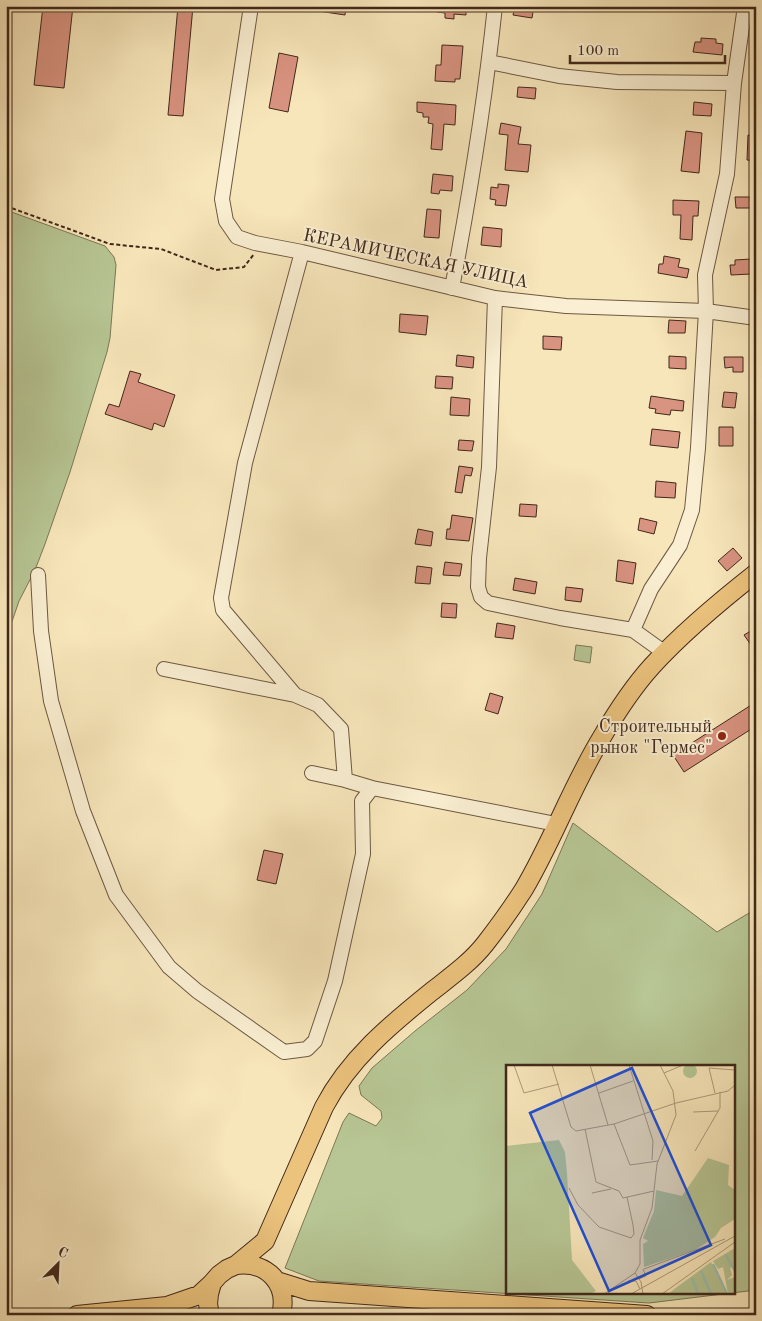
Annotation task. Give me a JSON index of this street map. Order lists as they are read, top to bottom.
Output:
{
  "streets": {
    "street": ["КЕРАМИЧЕСКАЯ УЛИЦА"]
  },
  "places": ["Строительный рынок \"Гермес\""],
  "scale_bar": "100 m",
  "north": "top right"
}
